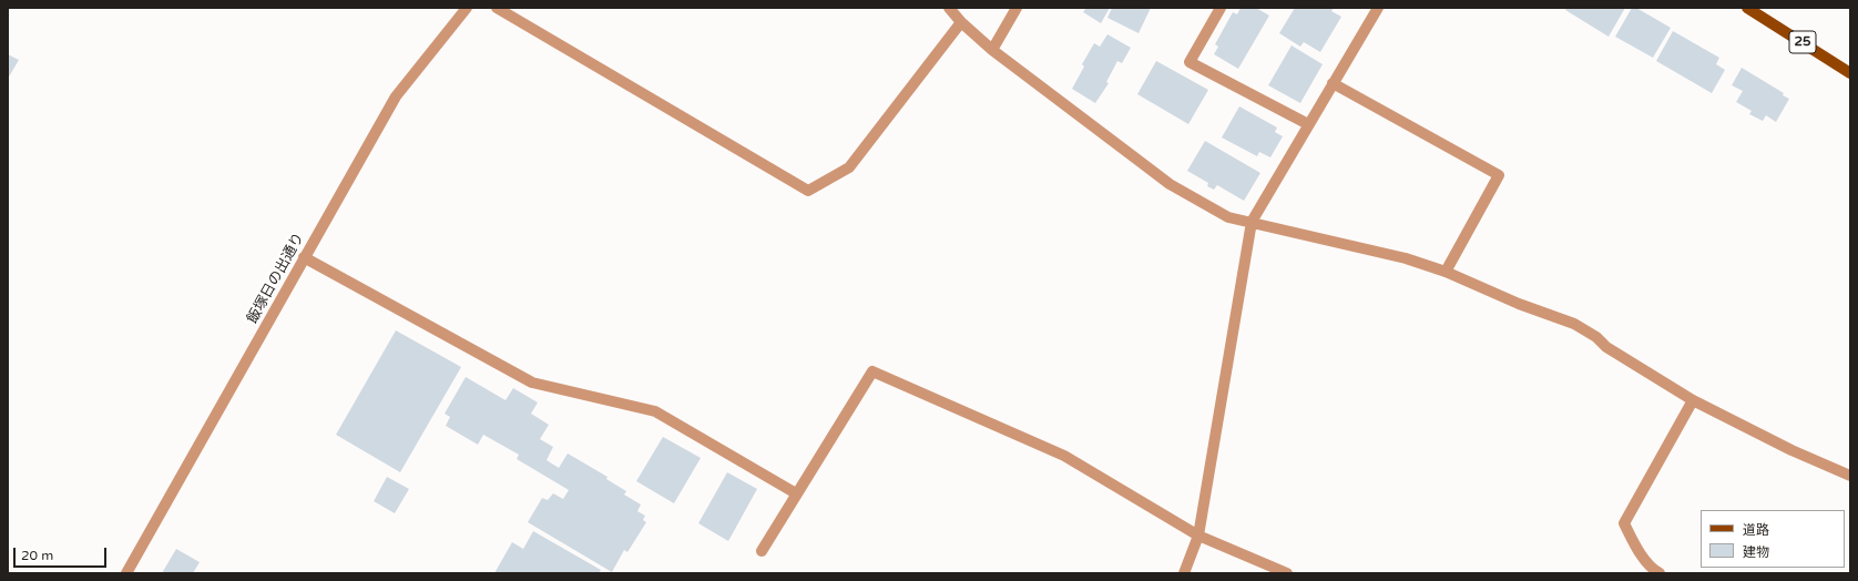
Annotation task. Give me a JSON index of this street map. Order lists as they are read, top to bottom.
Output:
{
  "streets": {
    "main road": ["25"],
    "street": ["飯塚日の出通り"]
  },
  "legend": ["道路", "建物"],
  "scale_bar": "20 m"
}
